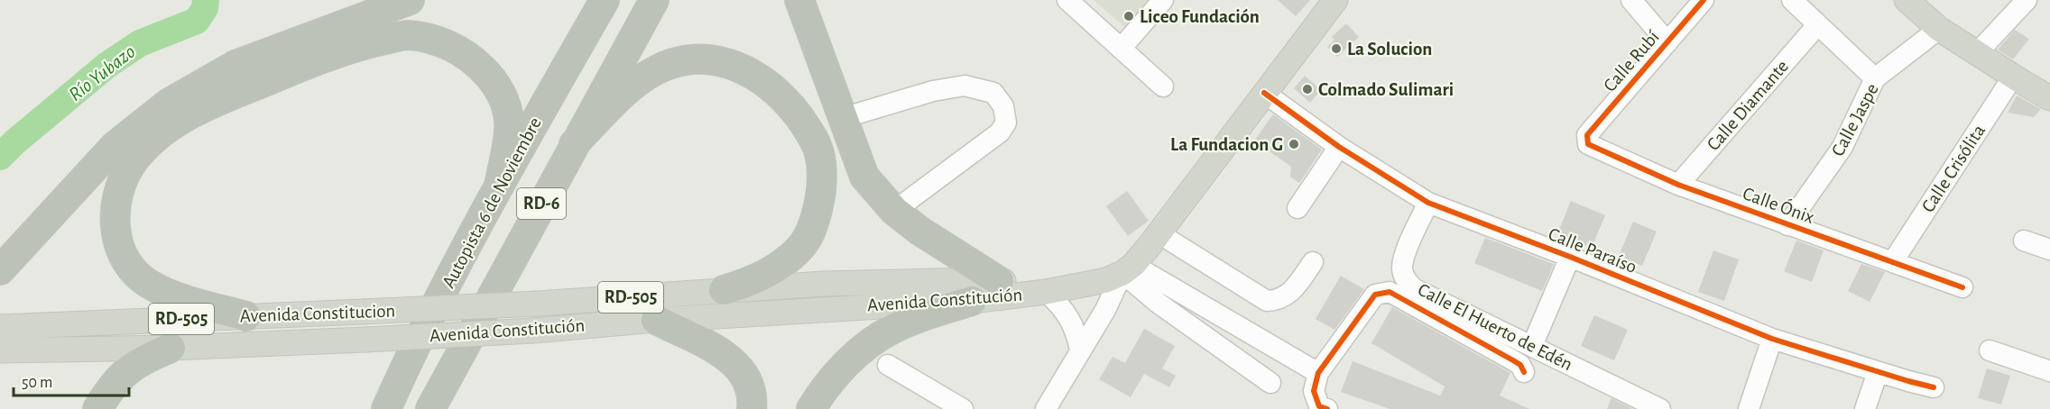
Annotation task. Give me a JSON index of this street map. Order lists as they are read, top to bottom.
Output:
{
  "streets": {
    "highway": ["Autopista 6 de Noviembre", "RD-6"],
    "main road": ["RD-505", "Avenida Constitución", "Avenida Constitucion"],
    "street": [
      "Calle Rubí",
      "Calle Diamante",
      "Calle Jaspe",
      "Calle Crisólita",
      "Calle Ónix",
      "Calle Paraíso",
      "Calle El Huerto de Edén"
    ]
  },
  "crossings": [
    ["Calle Rubí", "Calle Ónix"],
    ["Calle Diamante", "Calle Ónix"],
    ["Calle Jaspe", "Calle Ónix"],
    ["Calle Crisólita", "Calle Ónix"],
    ["Calle Paraíso", "Calle El Huerto de Edén"],
    ["Avenida Constitución", "Avenida Constitucion"]
  ],
  "water": ["Río Yubazo"],
  "places": [
    "Liceo Fundación",
    "La Solucion",
    "Colmado Sulimari",
    "La Fundacion G"
  ],
  "scale_bar": "50 m"
}
